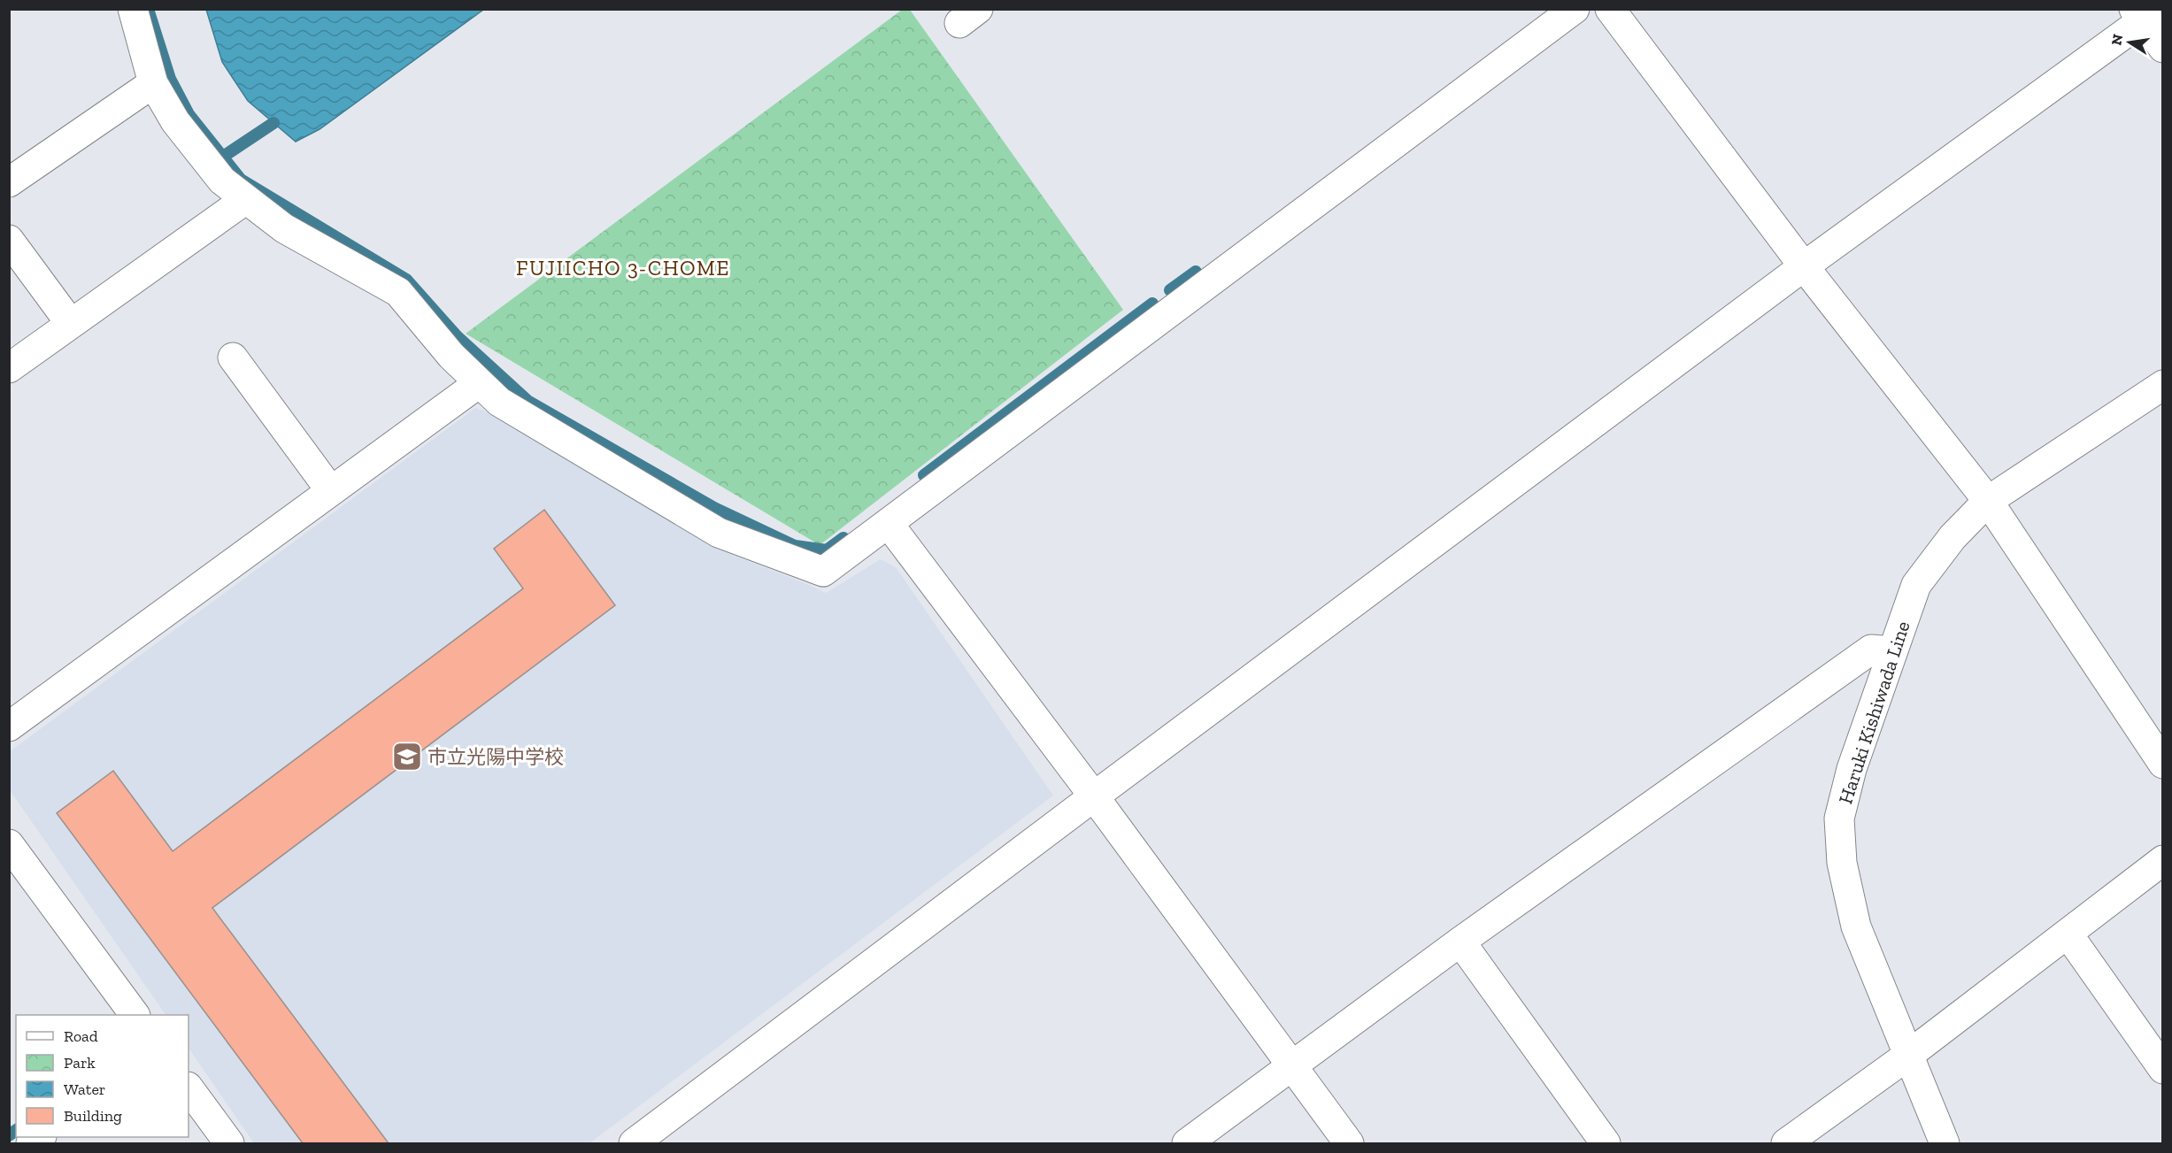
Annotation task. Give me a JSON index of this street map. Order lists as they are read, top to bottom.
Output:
{
  "streets": {
    "street": ["Haruki Kishiwada Line"]
  },
  "districts": ["FUJIICHO 3-CHOME"],
  "places": {
    "school or university": ["市立光陽中学校"]
  },
  "legend": [
    "Road",
    "Park",
    "Water",
    "Building"
  ],
  "north": "left"
}
